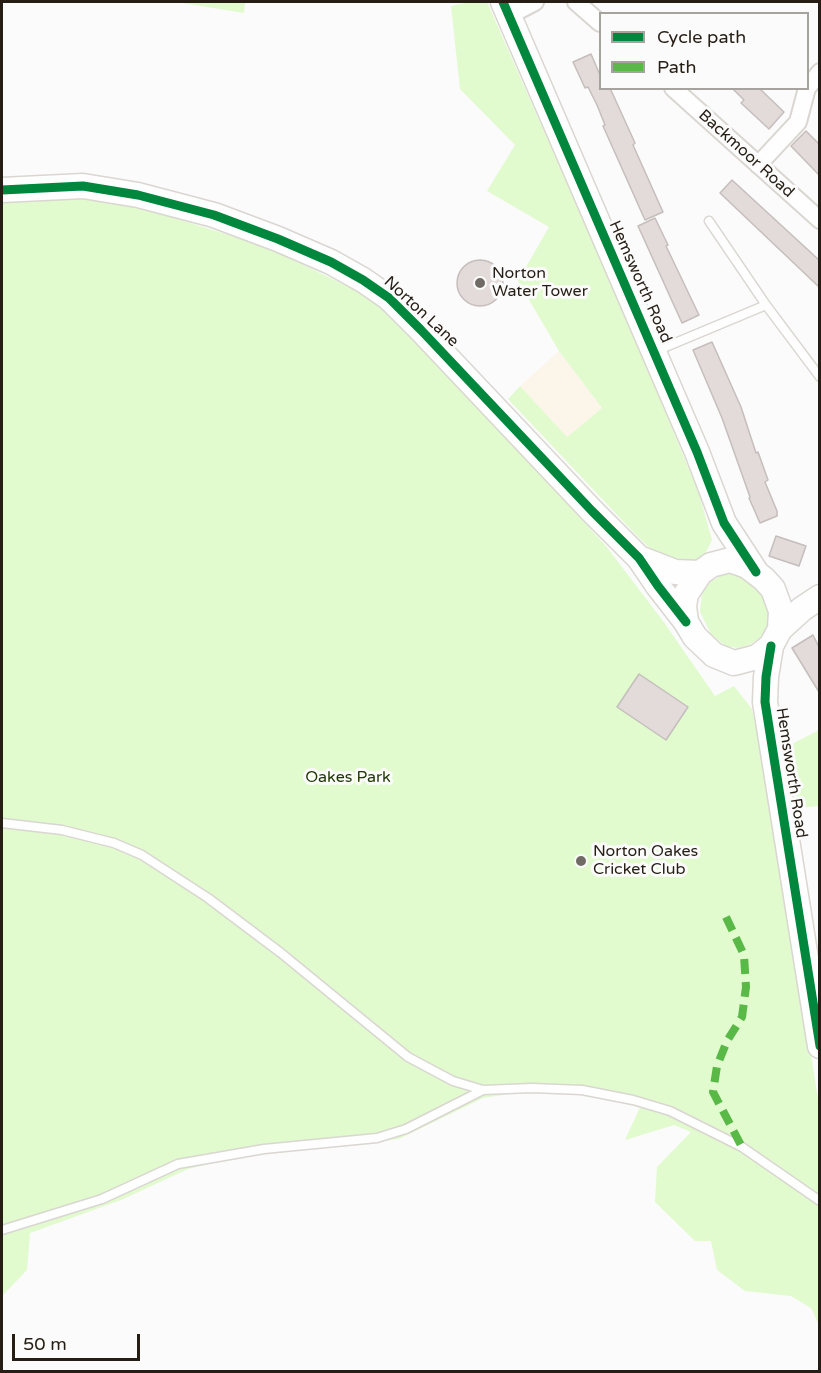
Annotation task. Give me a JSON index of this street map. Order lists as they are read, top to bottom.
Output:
{
  "streets": {
    "street": ["Backmoor Road", "Hemsworth Road", "Norton Lane"]
  },
  "crossings": [
    ["Hemsworth Road", "Norton Lane"]
  ],
  "parks": ["Oakes Park"],
  "places": ["Norton Water Tower", "Norton Oakes Cricket Club"],
  "legend": ["Cycle path", "Path"],
  "scale_bar": "50 m"
}
